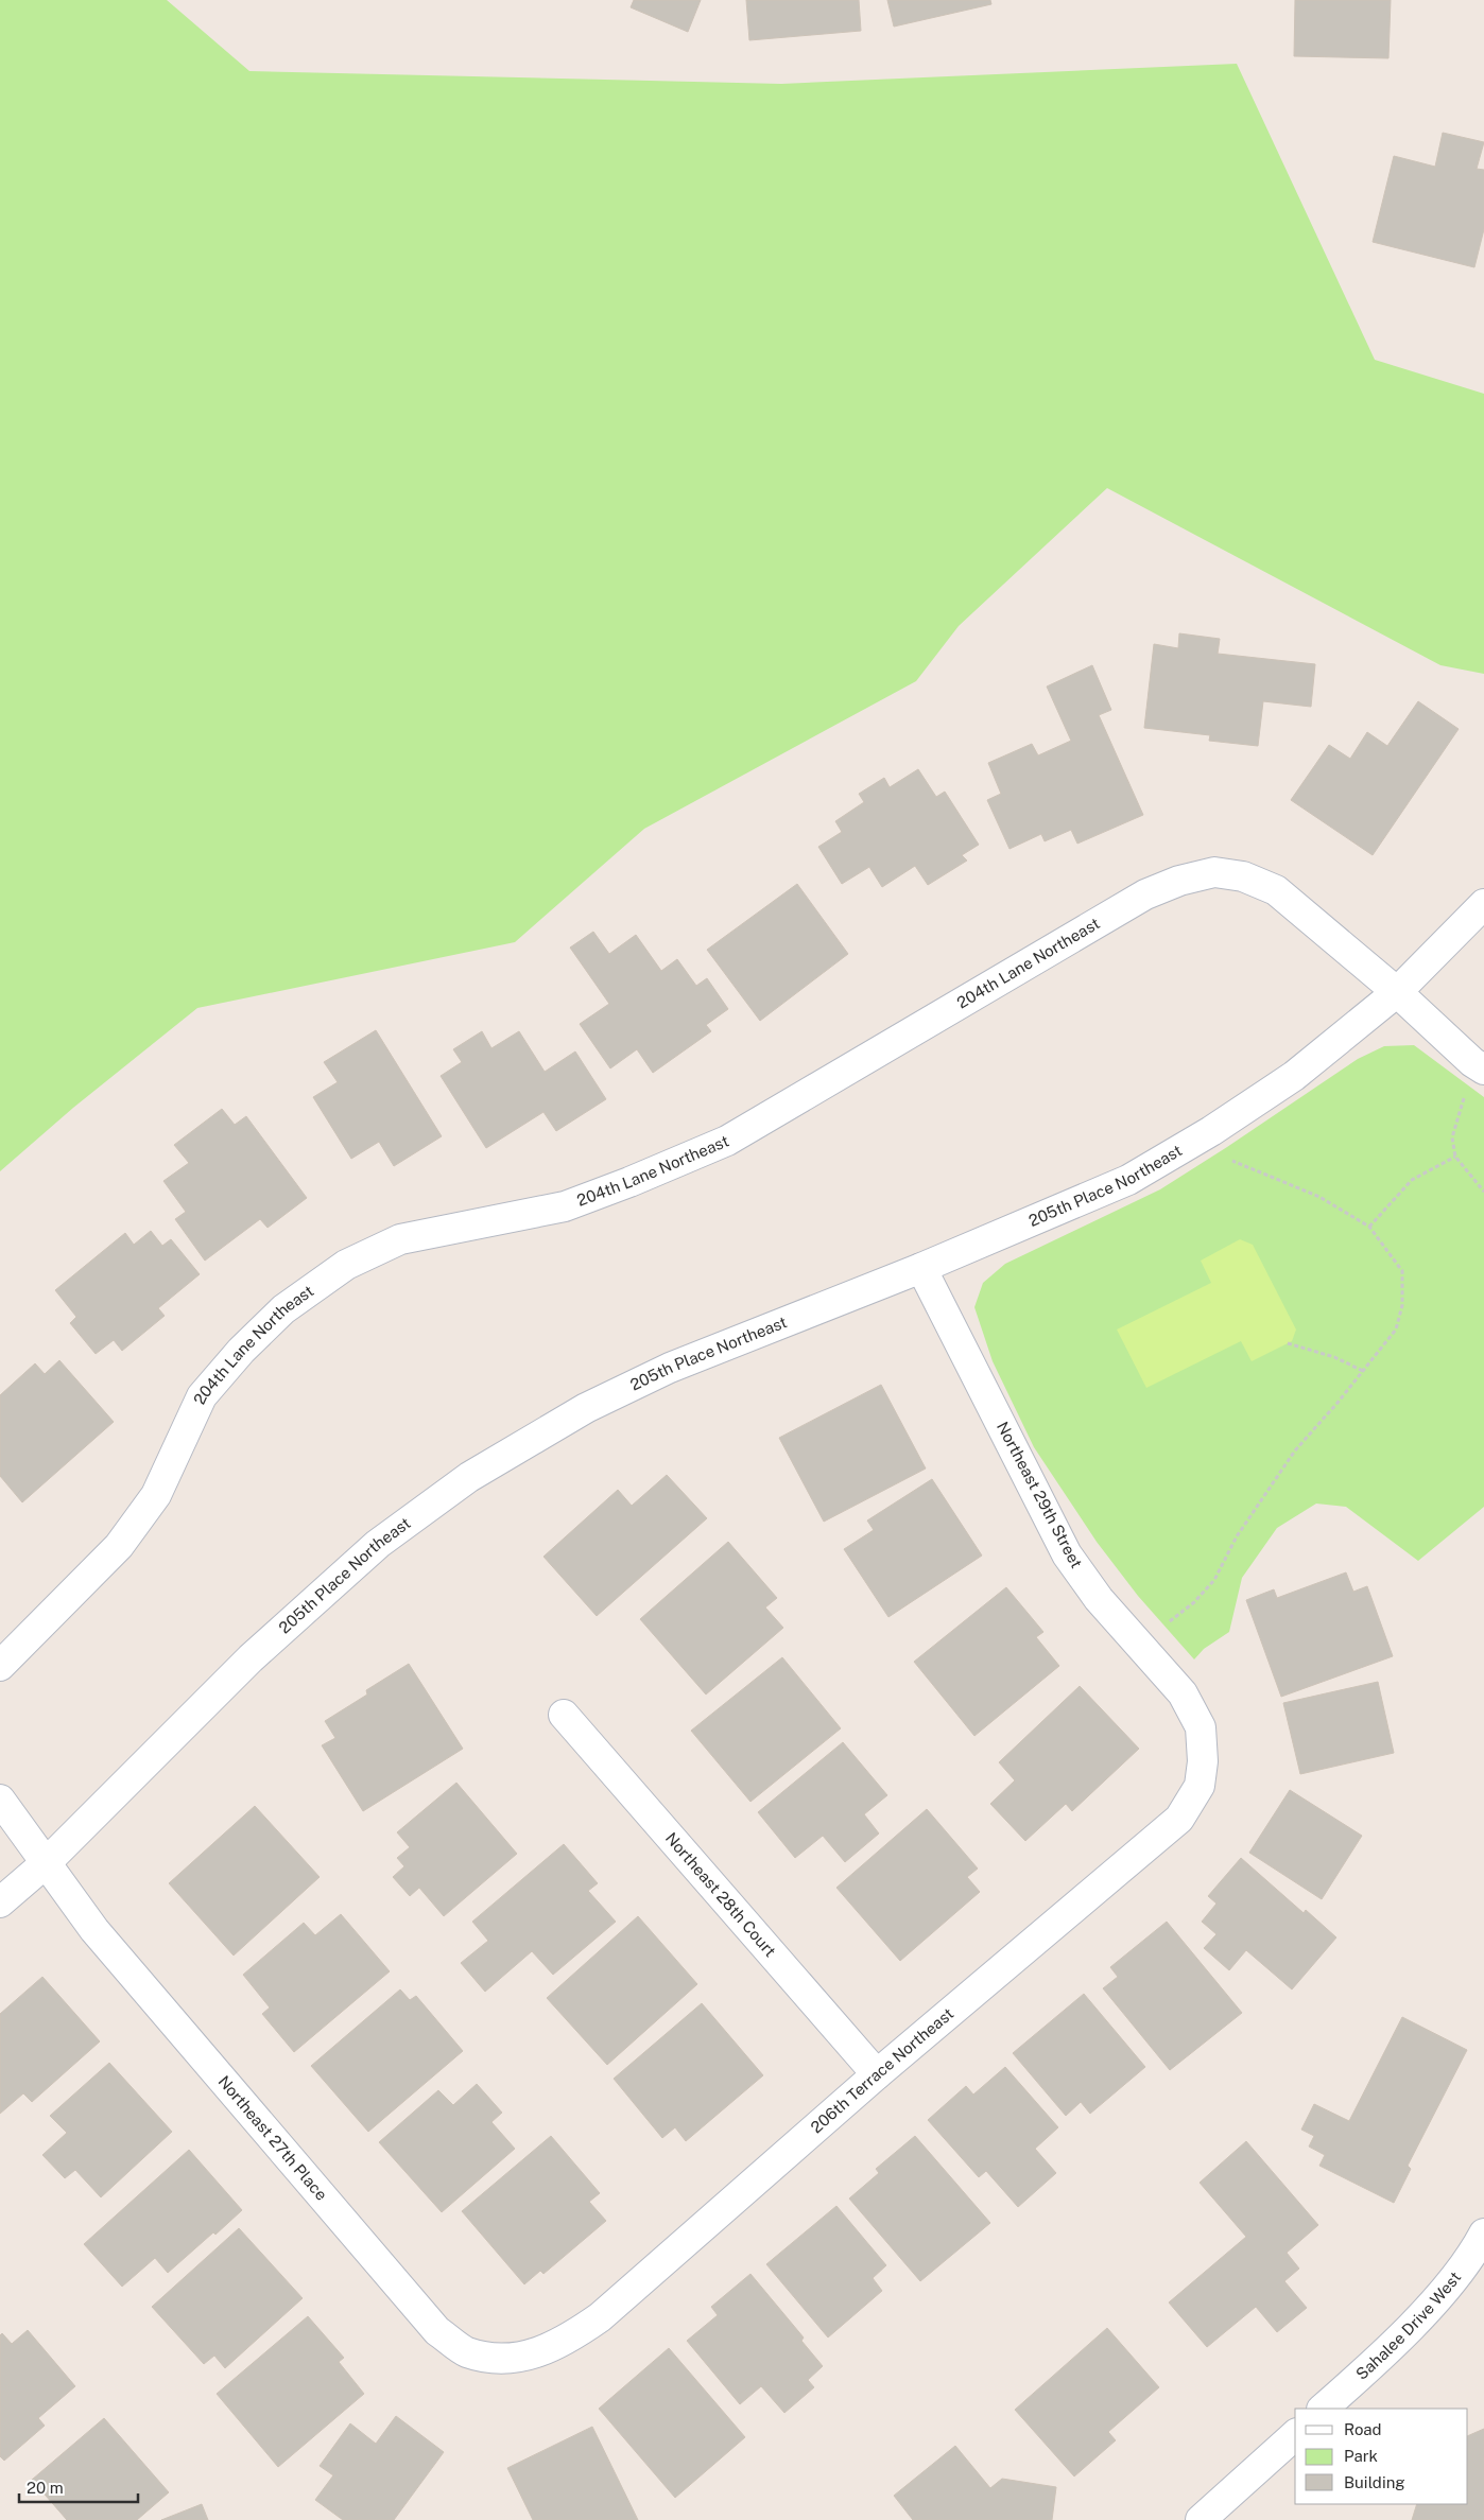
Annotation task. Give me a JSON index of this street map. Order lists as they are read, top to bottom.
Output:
{
  "streets": {
    "street": [
      "204th Lane Northeast",
      "205th Place Northeast",
      "Northeast 29th Street",
      "Northeast 28th Court",
      "206th Terrace Northeast",
      "Northeast 27th Place",
      "Sahalee Drive West"
    ]
  },
  "crossings": [
    ["204th Lane Northeast", "205th Place Northeast"],
    ["205th Place Northeast", "Northeast 29th Street"],
    ["205th Place Northeast", "Northeast 27th Place"],
    ["Northeast 29th Street", "206th Terrace Northeast"],
    ["Northeast 28th Court", "206th Terrace Northeast"],
    ["206th Terrace Northeast", "Northeast 27th Place"]
  ],
  "legend": ["Road", "Park", "Building"],
  "scale_bar": "20 m"
}
